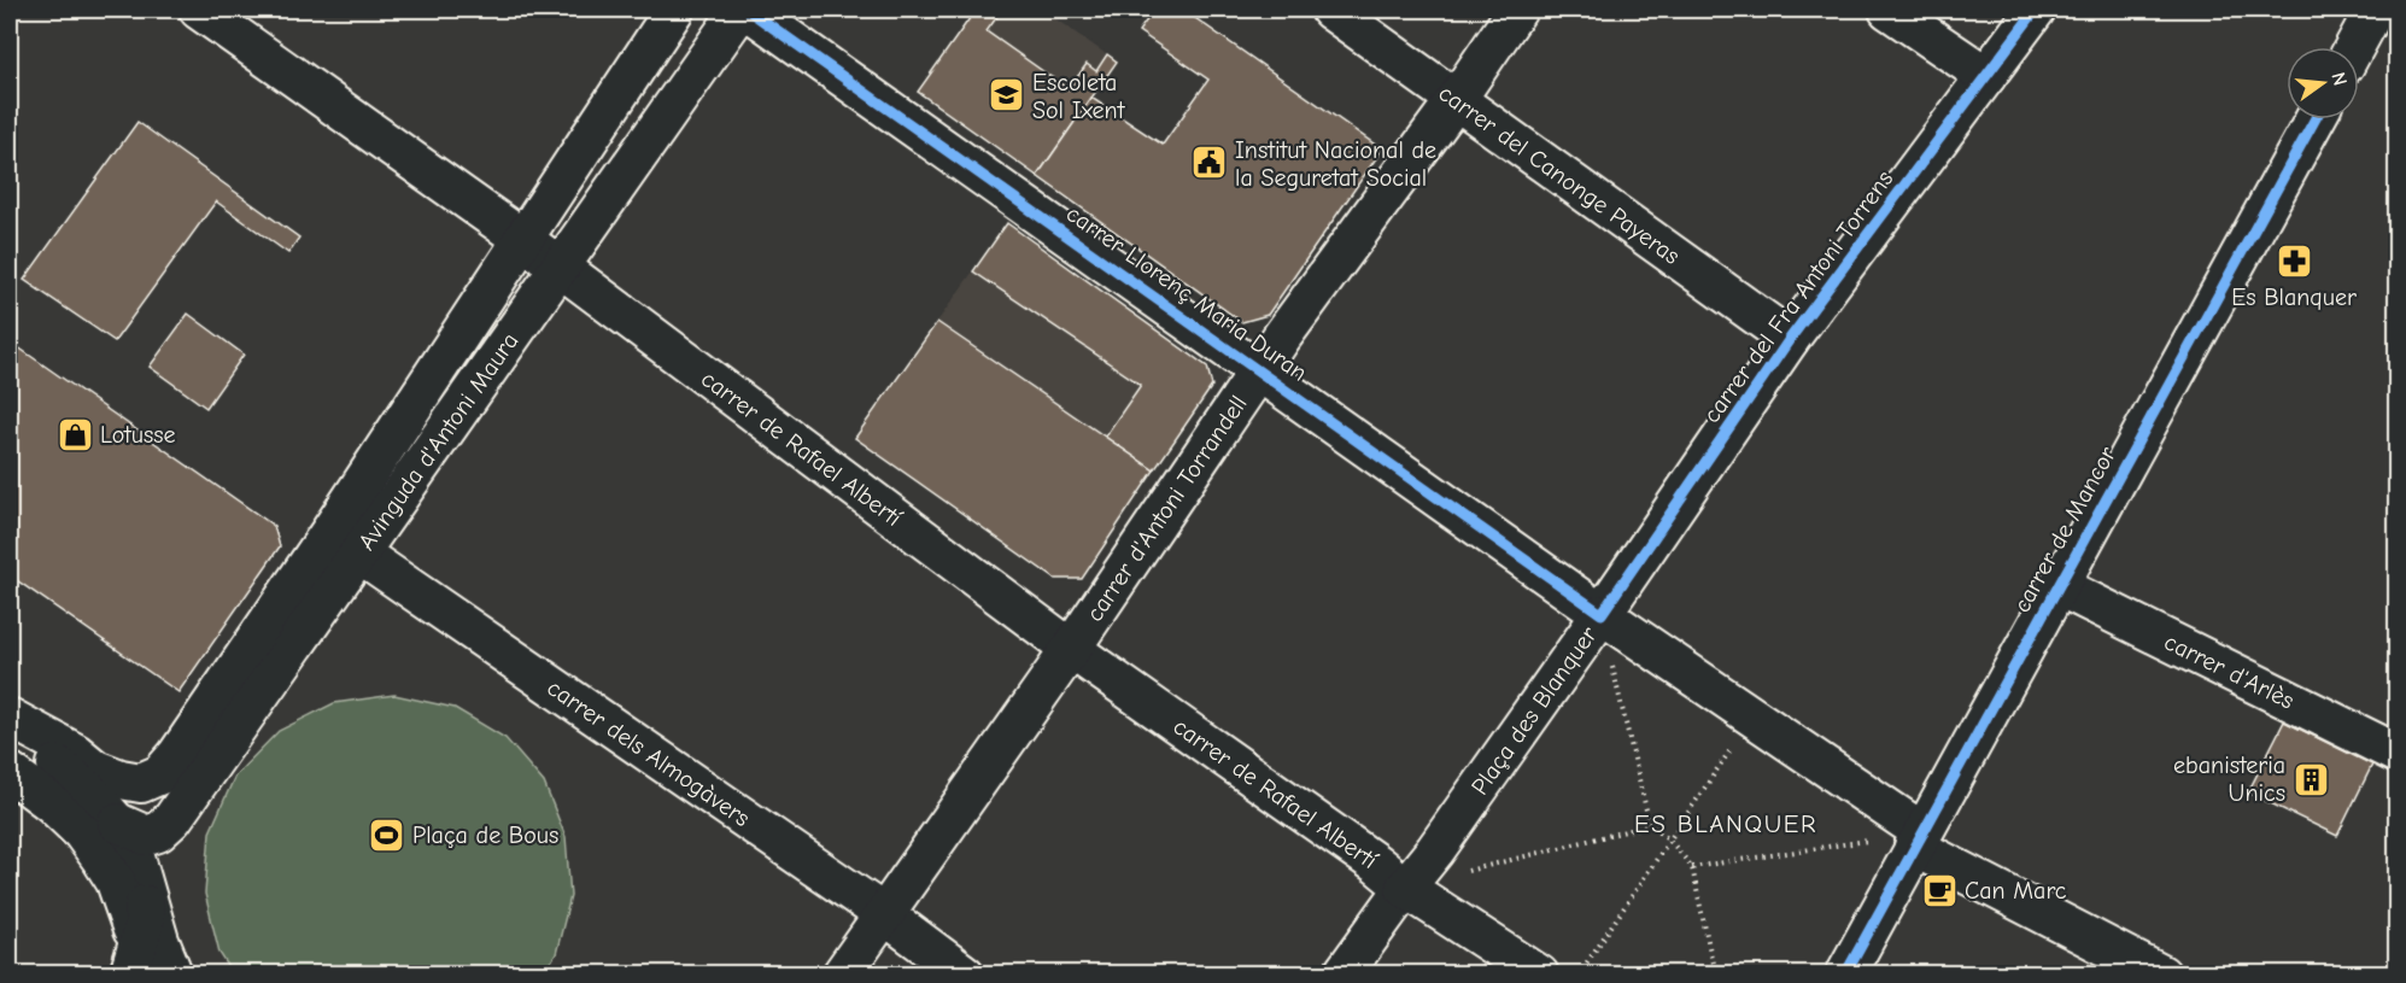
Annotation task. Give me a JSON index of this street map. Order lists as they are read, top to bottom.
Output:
{
  "streets": {
    "street": [
      "carrer del Canonge Payeras",
      "carrer Llorenç Maria Duran",
      "carrer del Fra Antoni Torrens",
      "Avinguda d'Antoni Maura",
      "carrer de Rafael Albertí",
      "carrer d'Antoni Torrandell",
      "carrer de Mancor",
      "carrer d'Arlès",
      "Plaça des Blanquer",
      "carrer dels Almogàvers"
    ]
  },
  "crossings": [
    ["carrer del Canonge Payeras", "carrer del Fra Antoni Torrens"],
    ["carrer del Canonge Payeras", "carrer d'Antoni Torrandell"],
    ["carrer Llorenç Maria Duran", "carrer del Fra Antoni Torrens"],
    ["carrer Llorenç Maria Duran", "carrer d'Antoni Torrandell"],
    ["carrer Llorenç Maria Duran", "Plaça des Blanquer"],
    ["carrer del Fra Antoni Torrens", "Plaça des Blanquer"],
    ["Avinguda d'Antoni Maura", "carrer de Rafael Albertí"],
    ["Avinguda d'Antoni Maura", "carrer dels Almogàvers"],
    ["carrer de Rafael Albertí", "carrer d'Antoni Torrandell"],
    ["carrer de Rafael Albertí", "Plaça des Blanquer"],
    ["carrer d'Antoni Torrandell", "carrer dels Almogàvers"],
    ["carrer de Mancor", "carrer d'Arlès"],
    ["carrer de Mancor", "Plaça des Blanquer"]
  ],
  "districts": ["ES BLANQUER"],
  "places": {
    "school or university": ["Escoleta Sol Ixent"],
    "public building": ["Institut Nacional de la Seguretat Social"],
    "pharmacy": ["Es Blanquer"],
    "shop": ["Lotusse"],
    "building": ["ebanisteria Unics"],
    "sports": ["Plaça de Bous"],
    "cafe": ["Can Marc"]
  },
  "north": "right"
}
